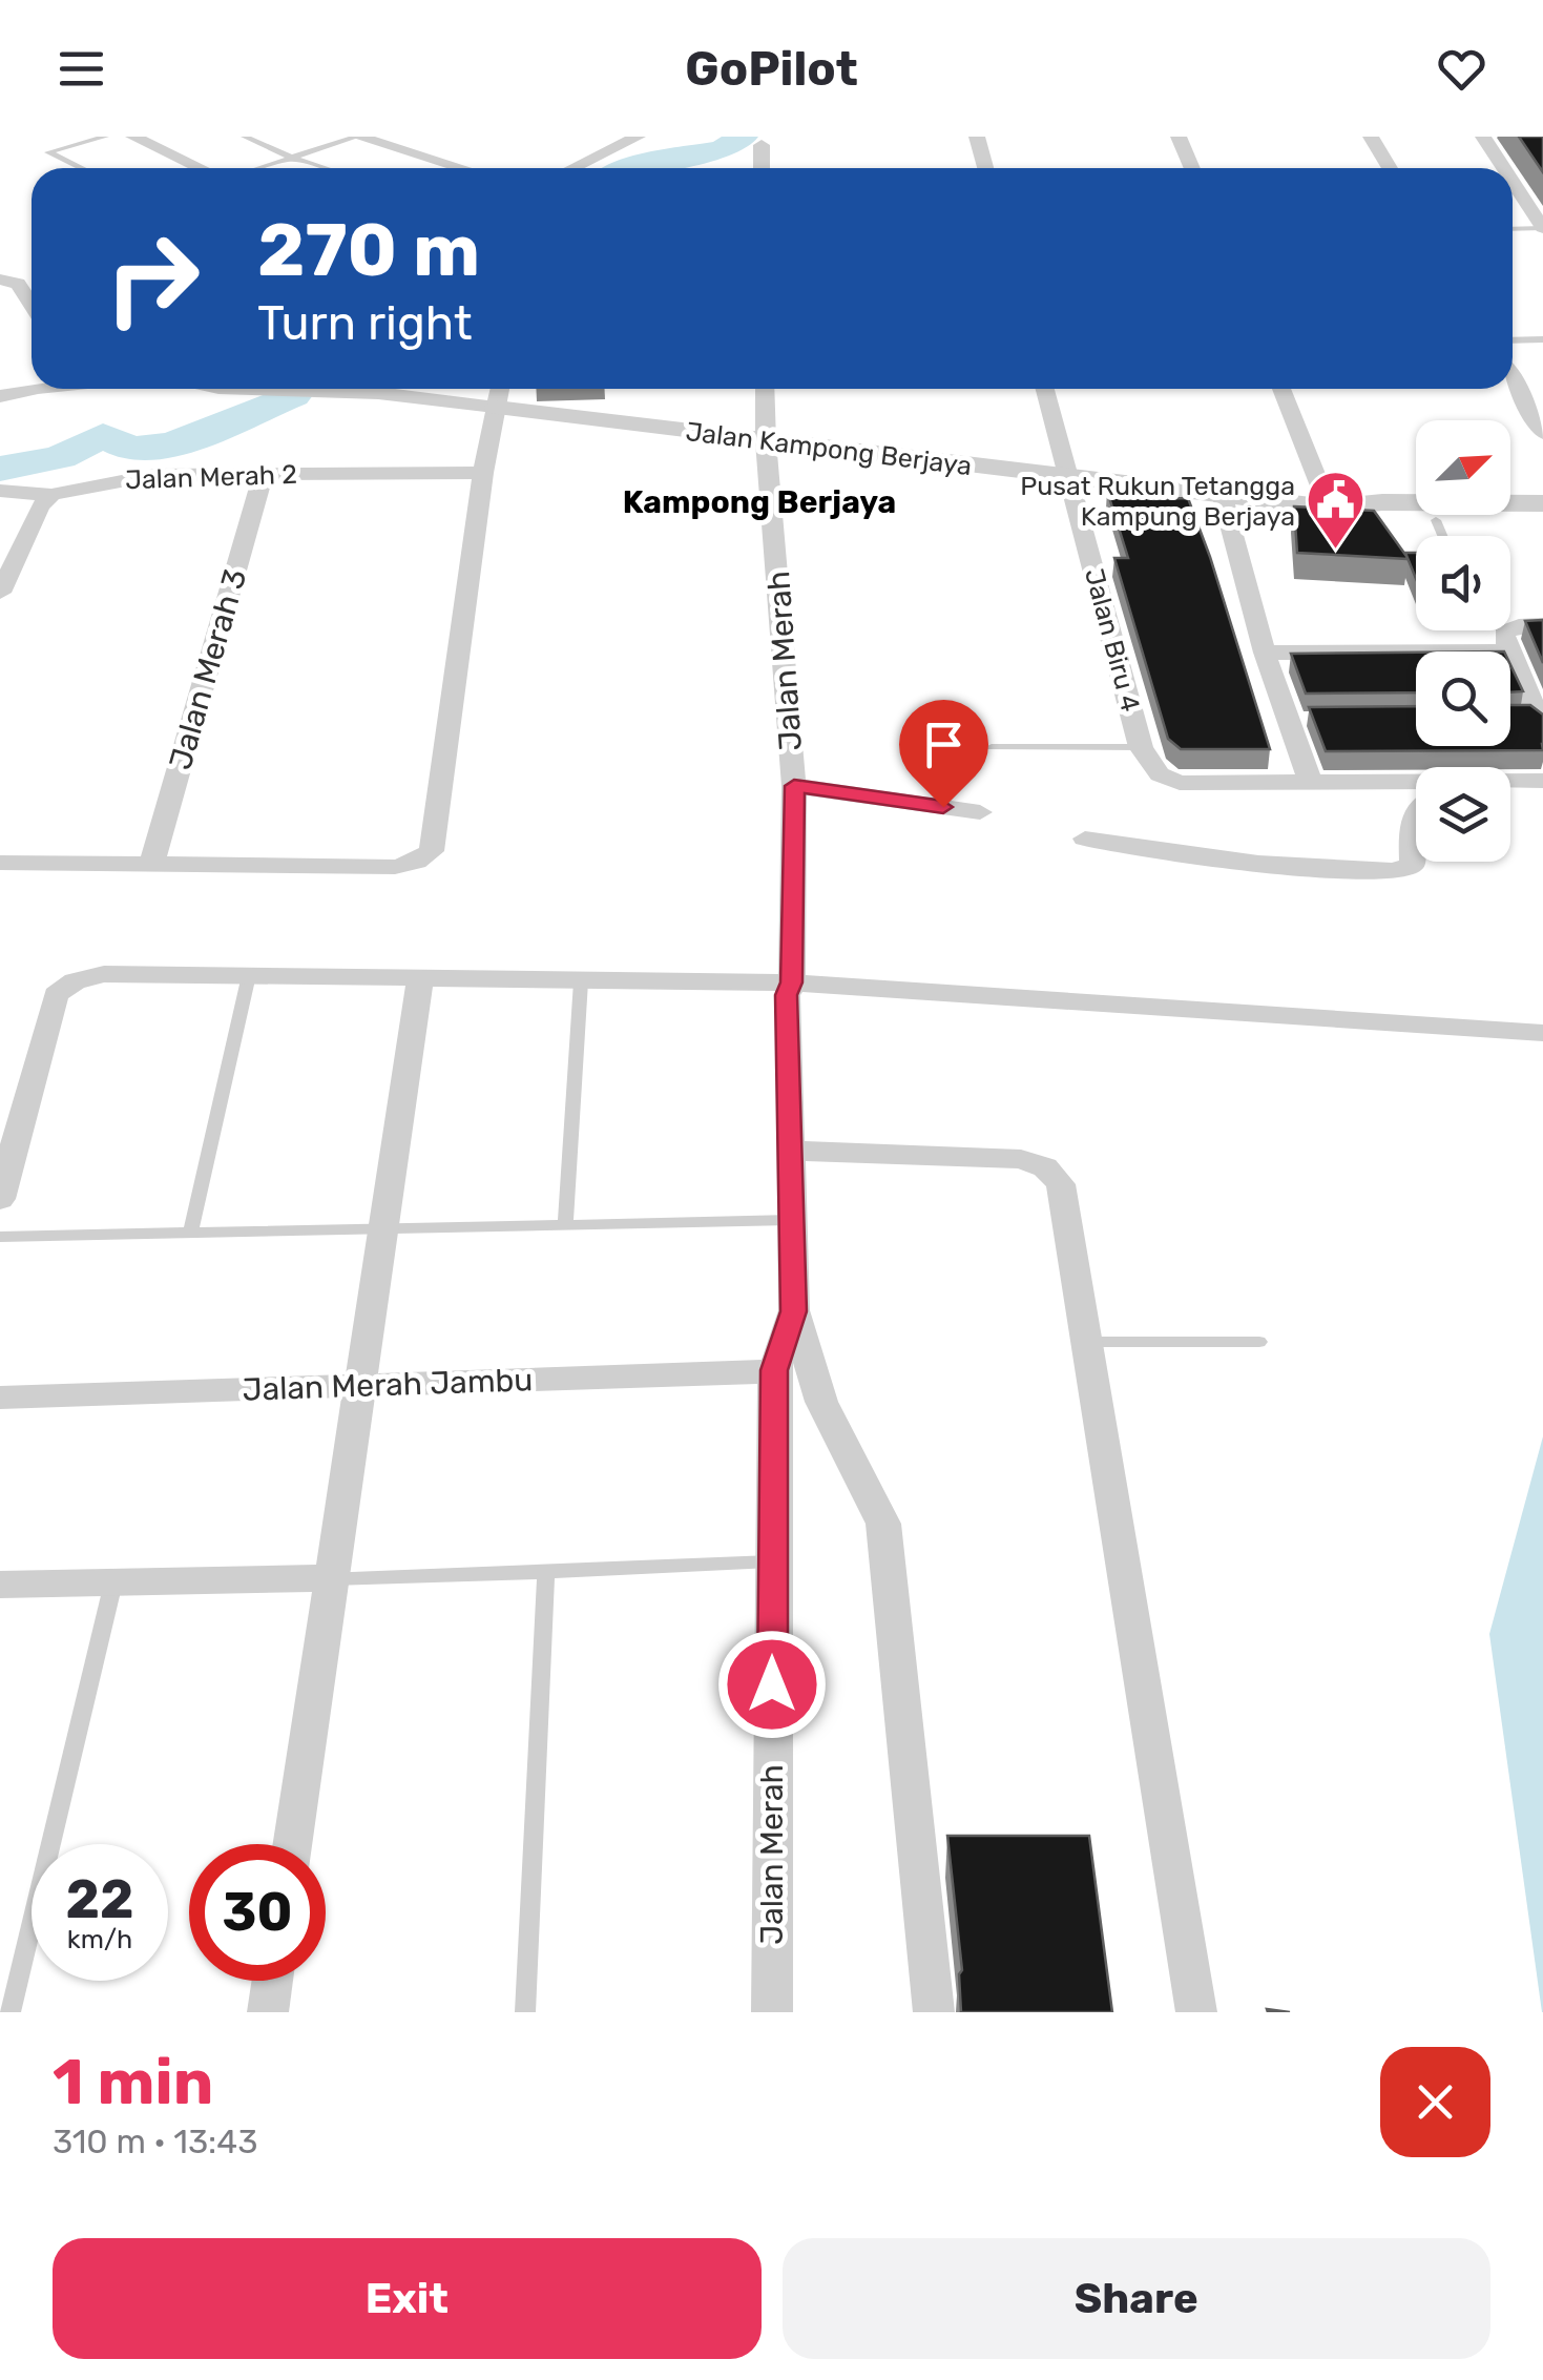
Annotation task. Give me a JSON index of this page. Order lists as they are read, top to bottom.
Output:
{
  "streets": {
    "street": [
      "Jalan Kampong Berjaya",
      "Jalan Merah 2",
      "Jalan Biru 4",
      "Jalan Merah",
      "Jalan Merah 3",
      "Jalan Merah Jambu"
    ]
  },
  "crossings": [
    ["Jalan Kampong Berjaya", "Jalan Biru 4"],
    ["Jalan Kampong Berjaya", "Jalan Merah"],
    ["Jalan Merah 2", "Jalan Merah 3"],
    ["Jalan Merah", "Jalan Merah Jambu"]
  ],
  "districts": ["Kampong Berjaya"],
  "places": {
    "public building": ["Pusat Rukun Tetangga Kampung Berjaya"]
  },
  "north": "top right",
  "page": {
    "header": "GoPilot",
    "turn": ["270 m", "Turn right"],
    "speed": "22 km/h",
    "limit": "30",
    "heading": ["1 min", "310 m · 13:43"],
    "buttons": ["Exit", "Share"]
  }
}
